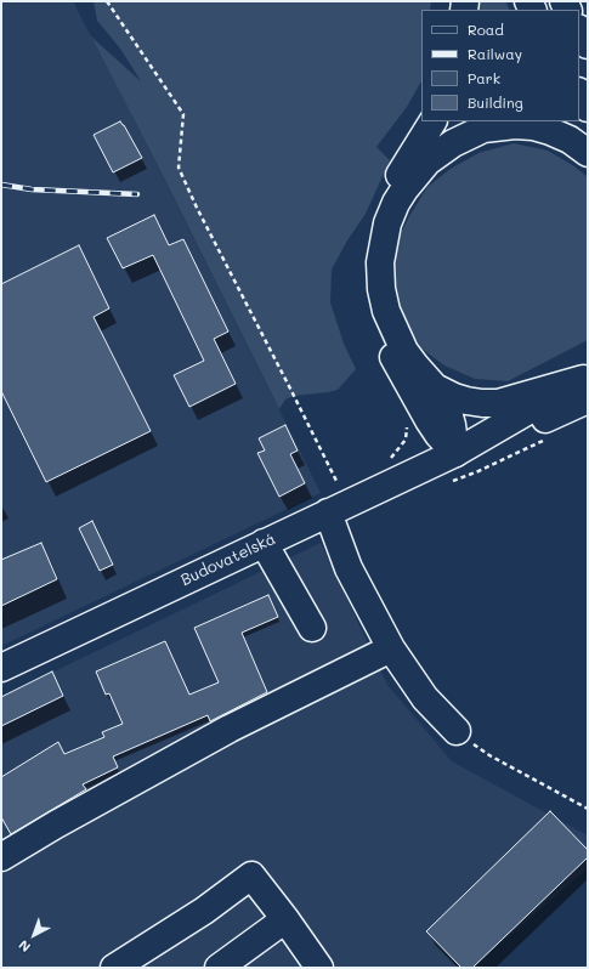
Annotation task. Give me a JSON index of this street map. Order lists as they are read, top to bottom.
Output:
{
  "streets": {
    "main road": ["Budovatelská"]
  },
  "legend": [
    "Road",
    "Railway",
    "Park",
    "Building"
  ],
  "north": "bottom left"
}
